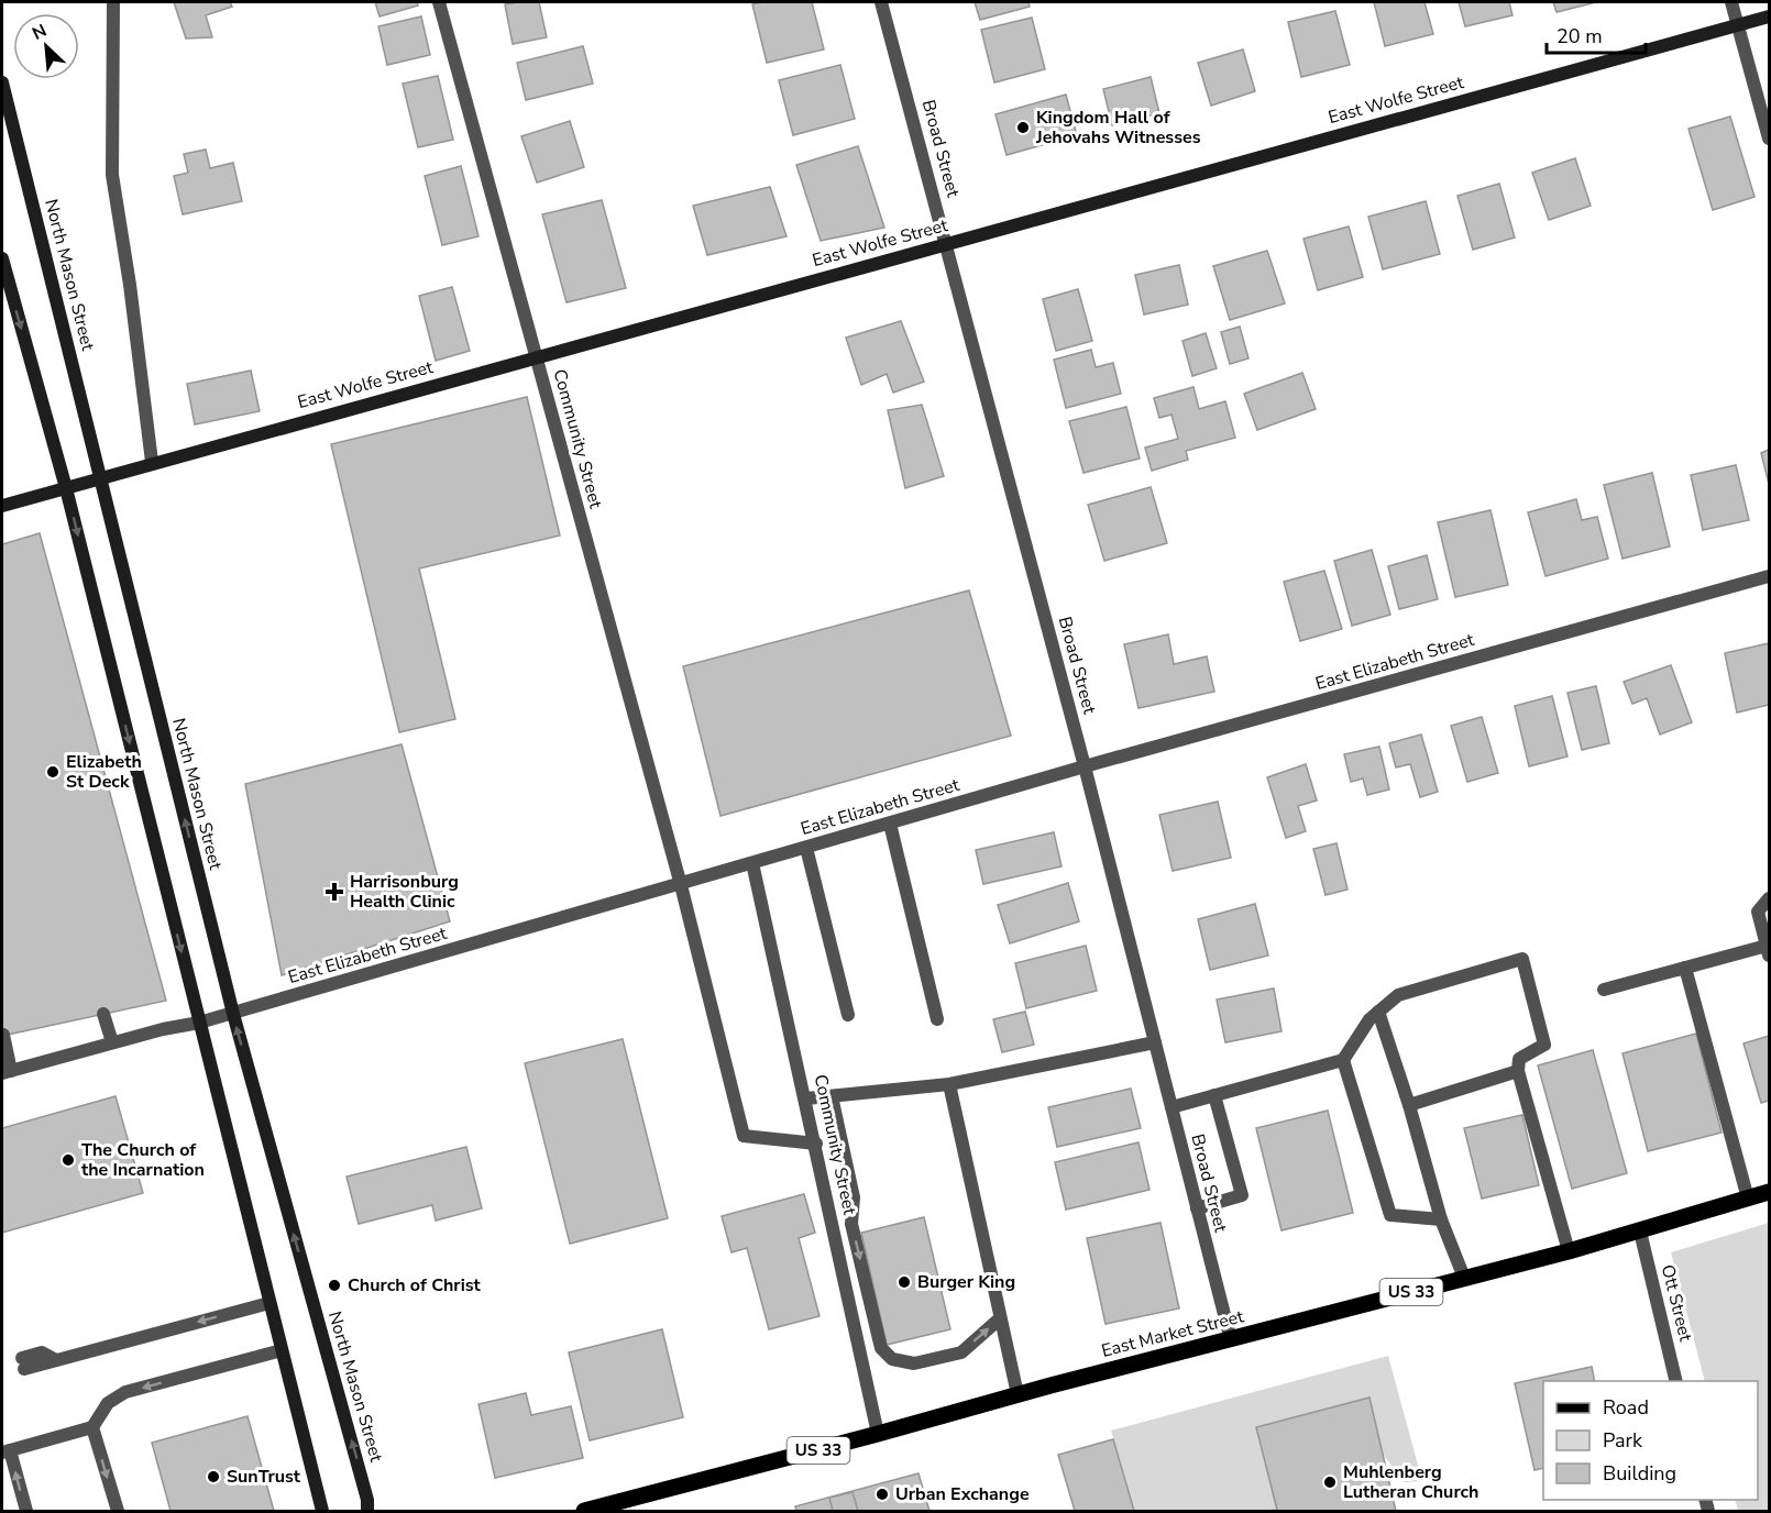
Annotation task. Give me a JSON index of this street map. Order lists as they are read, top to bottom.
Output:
{
  "streets": {
    "main road": [
      "East Wolfe Street",
      "North Mason Street",
      "US 33",
      "East Market Street"
    ],
    "street": [
      "Broad Street",
      "Community Street",
      "East Elizabeth Street",
      "Ott Street"
    ]
  },
  "crossings": [
    ["East Wolfe Street", "Broad Street"],
    ["East Wolfe Street", "North Mason Street"],
    ["East Wolfe Street", "Community Street"],
    ["Broad Street", "East Elizabeth Street"],
    ["Broad Street", "East Market Street"],
    ["North Mason Street", "East Elizabeth Street"],
    ["Community Street", "East Elizabeth Street"],
    ["Community Street", "East Market Street"],
    ["Ott Street", "East Market Street"]
  ],
  "places": {
    "other": [
      "Kingdom Hall of Jehovahs Witnesses",
      "Elizabeth St Deck",
      "The Church of the Incarnation",
      "Burger King",
      "Church of Christ",
      "SunTrust",
      "Muhlenberg Lutheran Church",
      "Urban Exchange"
    ],
    "health": ["Harrisonburg Health Clinic"]
  },
  "legend": ["Road", "Park", "Building"],
  "scale_bar": "20 m",
  "north": "top left"
}
